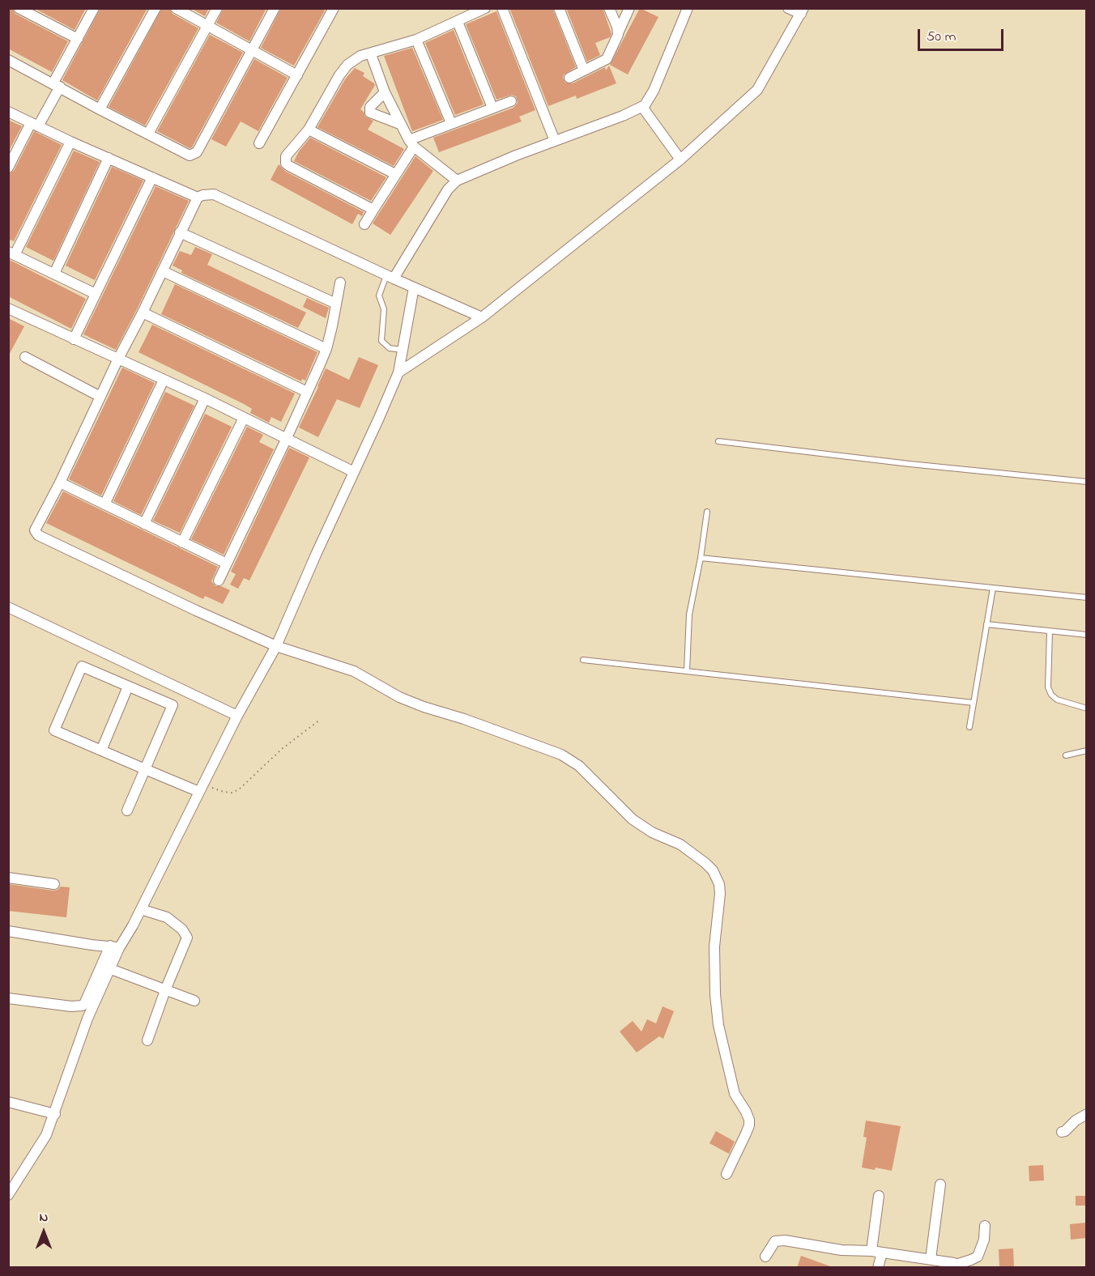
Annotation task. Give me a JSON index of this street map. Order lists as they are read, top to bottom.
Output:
{
  "scale_bar": "50 m",
  "north": "top"
}
